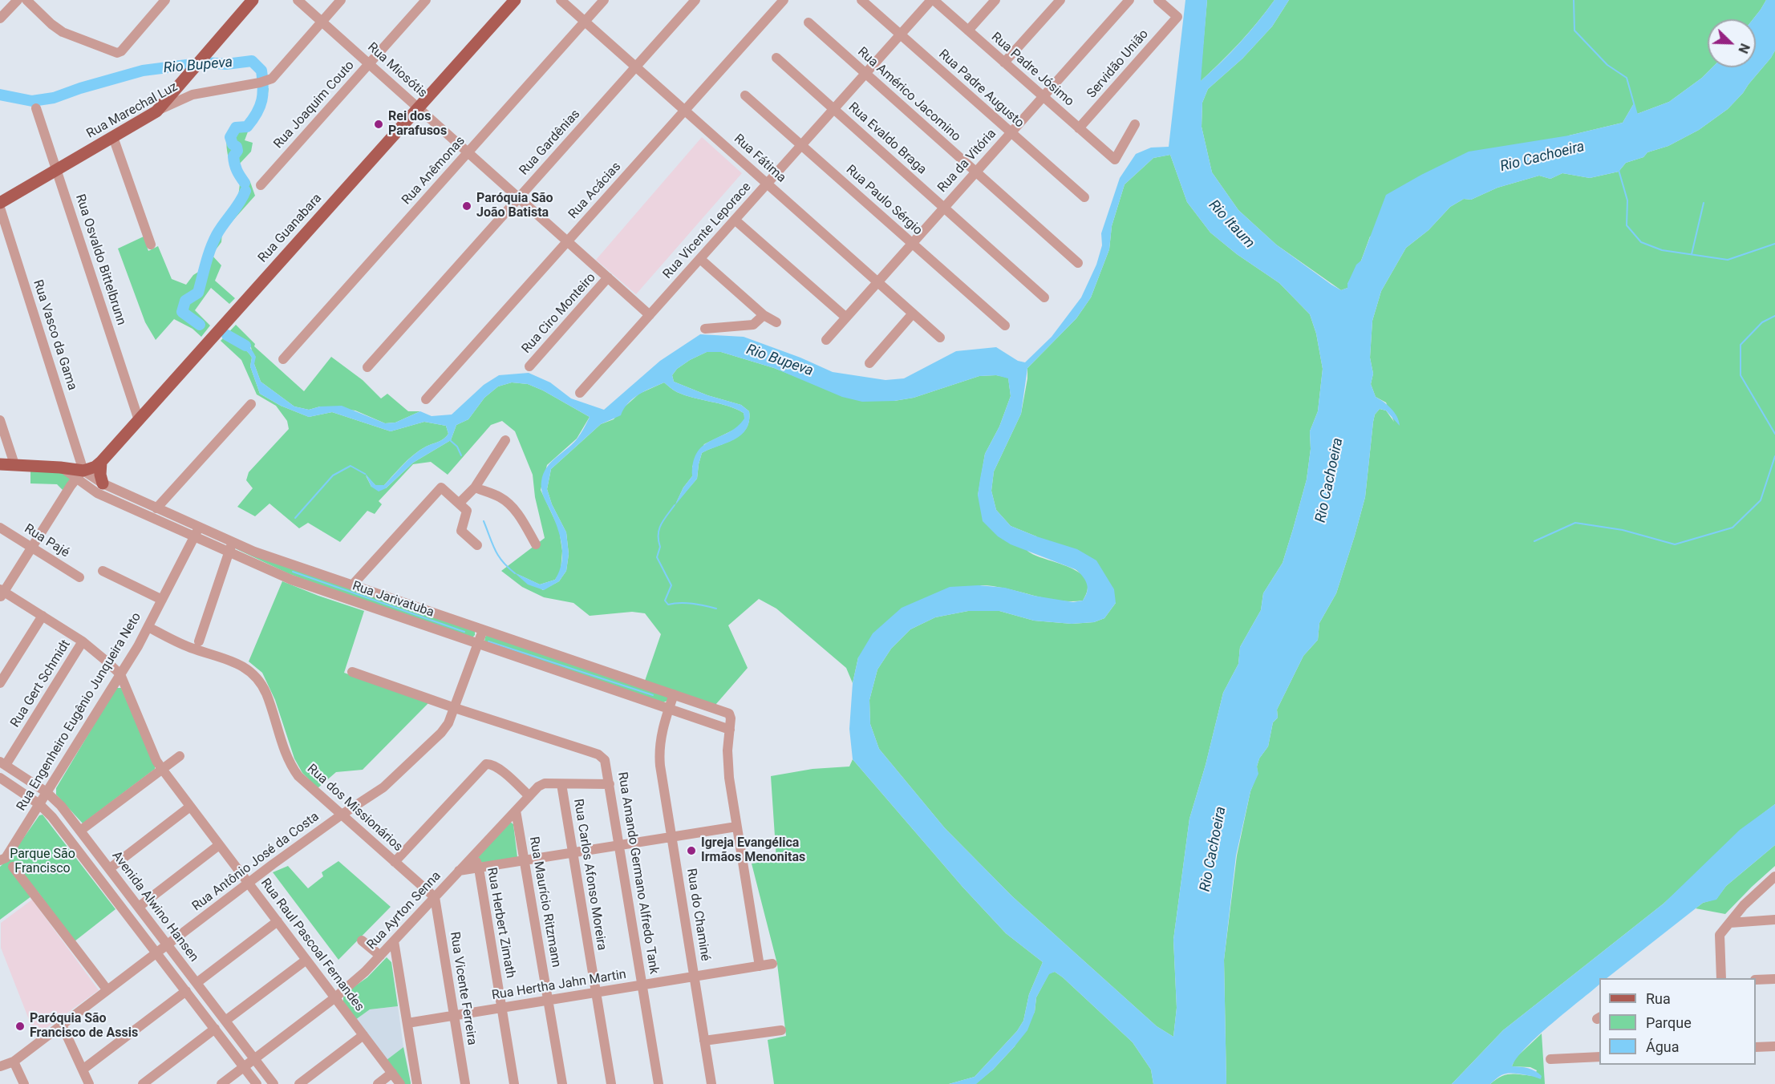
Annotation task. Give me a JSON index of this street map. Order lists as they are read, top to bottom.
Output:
{
  "streets": {
    "main road": ["Rua Marechal Luz", "Rua Guanabara", "Rua Jarivatuba"],
    "street": [
      "Servidão União",
      "Rua Padre Jósimo",
      "Rua Miosótis",
      "Rua Padre Augusto",
      "Rua Américo Jacomino",
      "Rua Joaquim Couto",
      "Rua Evaldo Braga",
      "Rua Gardênias",
      "Rua Fátima",
      "Rua da Vitória",
      "Rua Anêmonas",
      "Rua Acácias",
      "Rua Paulo Sérgio",
      "Rua Vicente Leporace",
      "Rua Osvaldo Bittelbrunn",
      "Rua Ciro Monteiro",
      "Rua Vasco da Gama",
      "Rua Pajé",
      "Rua Gert Schmidt",
      "Rua Engenheiro Eugênio Junqueira Neto",
      "Rua dos Missionários",
      "Rua Antônio José da Costa",
      "Rua Amando Germano Alfredo Tank",
      "Rua Carlos Afonso Moreira",
      "Rua Maurício Ritzmann",
      "Avenida Alwino Hansen",
      "Rua Ayrton Senna",
      "Rua do Chaminé",
      "Rua Herbert Zimath",
      "Rua Raul Pascoal Fernandes",
      "Rua Hertha Jahn Martin",
      "Rua Vicente Ferreira"
    ]
  },
  "crossings": [
    ["Servidão União", "Rua Padre Jósimo"],
    ["Rua Padre Jósimo", "Rua da Vitória"],
    ["Rua Padre Jósimo", "Rua Vicente Leporace"],
    ["Rua Miosótis", "Rua Joaquim Couto"],
    ["Rua Miosótis", "Rua Marechal Luz"],
    ["Rua Miosótis", "Rua Gardênias"],
    ["Rua Miosótis", "Rua Anêmonas"],
    ["Rua Miosótis", "Rua Acácias"],
    ["Rua Miosótis", "Rua Guanabara"],
    ["Rua Miosótis", "Rua Vicente Leporace"],
    ["Rua Miosótis", "Rua Ciro Monteiro"],
    ["Rua Padre Augusto", "Rua da Vitória"],
    ["Rua Padre Augusto", "Rua Vicente Leporace"],
    ["Rua Américo Jacomino", "Rua da Vitória"],
    ["Rua Américo Jacomino", "Rua Vicente Leporace"],
    ["Rua Marechal Luz", "Rua Osvaldo Bittelbrunn"],
    ["Rua Evaldo Braga", "Rua da Vitória"],
    ["Rua Evaldo Braga", "Rua Vicente Leporace"],
    ["Rua Gardênias", "Rua Fátima"],
    ["Rua Fátima", "Rua da Vitória"],
    ["Rua Fátima", "Rua Anêmonas"],
    ["Rua Fátima", "Rua Acácias"],
    ["Rua Fátima", "Rua Vicente Leporace"],
    ["Rua da Vitória", "Rua Paulo Sérgio"],
    ["Rua Paulo Sérgio", "Rua Vicente Leporace"],
    ["Rua Guanabara", "Rua Osvaldo Bittelbrunn"],
    ["Rua Guanabara", "Rua Vasco da Gama"],
    ["Rua Guanabara", "Rua Jarivatuba"],
    ["Rua Vasco da Gama", "Rua Jarivatuba"],
    ["Rua Jarivatuba", "Rua Engenheiro Eugênio Junqueira Neto"],
    ["Rua Jarivatuba", "Rua Antônio José da Costa"],
    ["Rua Jarivatuba", "Rua do Chaminé"],
    ["Rua Gert Schmidt", "Avenida Alwino Hansen"],
    ["Rua Gert Schmidt", "Rua Raul Pascoal Fernandes"],
    ["Rua Engenheiro Eugênio Junqueira Neto", "Rua dos Missionários"],
    ["Rua Engenheiro Eugênio Junqueira Neto", "Avenida Alwino Hansen"],
    ["Rua Engenheiro Eugênio Junqueira Neto", "Rua Raul Pascoal Fernandes"],
    ["Rua dos Missionários", "Rua Antônio José da Costa"],
    ["Rua dos Missionários", "Rua Ayrton Senna"],
    ["Rua dos Missionários", "Rua Vicente Ferreira"],
    ["Rua Antônio José da Costa", "Rua Amando Germano Alfredo Tank"],
    ["Rua Antônio José da Costa", "Avenida Alwino Hansen"],
    ["Rua Antônio José da Costa", "Rua Raul Pascoal Fernandes"],
    ["Rua Amando Germano Alfredo Tank", "Rua Ayrton Senna"],
    ["Rua Amando Germano Alfredo Tank", "Rua Hertha Jahn Martin"],
    ["Rua Carlos Afonso Moreira", "Rua Ayrton Senna"],
    ["Rua Carlos Afonso Moreira", "Rua Hertha Jahn Martin"],
    ["Rua Maurício Ritzmann", "Rua Ayrton Senna"],
    ["Rua Maurício Ritzmann", "Rua Hertha Jahn Martin"],
    ["Avenida Alwino Hansen", "Rua Ayrton Senna"],
    ["Rua Ayrton Senna", "Rua Herbert Zimath"],
    ["Rua Ayrton Senna", "Rua Raul Pascoal Fernandes"],
    ["Rua Ayrton Senna", "Rua Vicente Ferreira"],
    ["Rua do Chaminé", "Rua Hertha Jahn Martin"],
    ["Rua Herbert Zimath", "Rua Hertha Jahn Martin"],
    ["Rua Hertha Jahn Martin", "Rua Vicente Ferreira"]
  ],
  "water": ["Rio Bupeva", "Rio Cachoeira", "Rio Itaum"],
  "parks": ["Parque São Francisco"],
  "places": [
    "Rei dos Parafusos",
    "Paróquia São João Batista",
    "Igreja Evangélica Irmãos Menonitas",
    "Paróquia São Francisco de Assis"
  ],
  "legend": ["Rua", "Parque", "Água"],
  "north": "bottom right"
}
